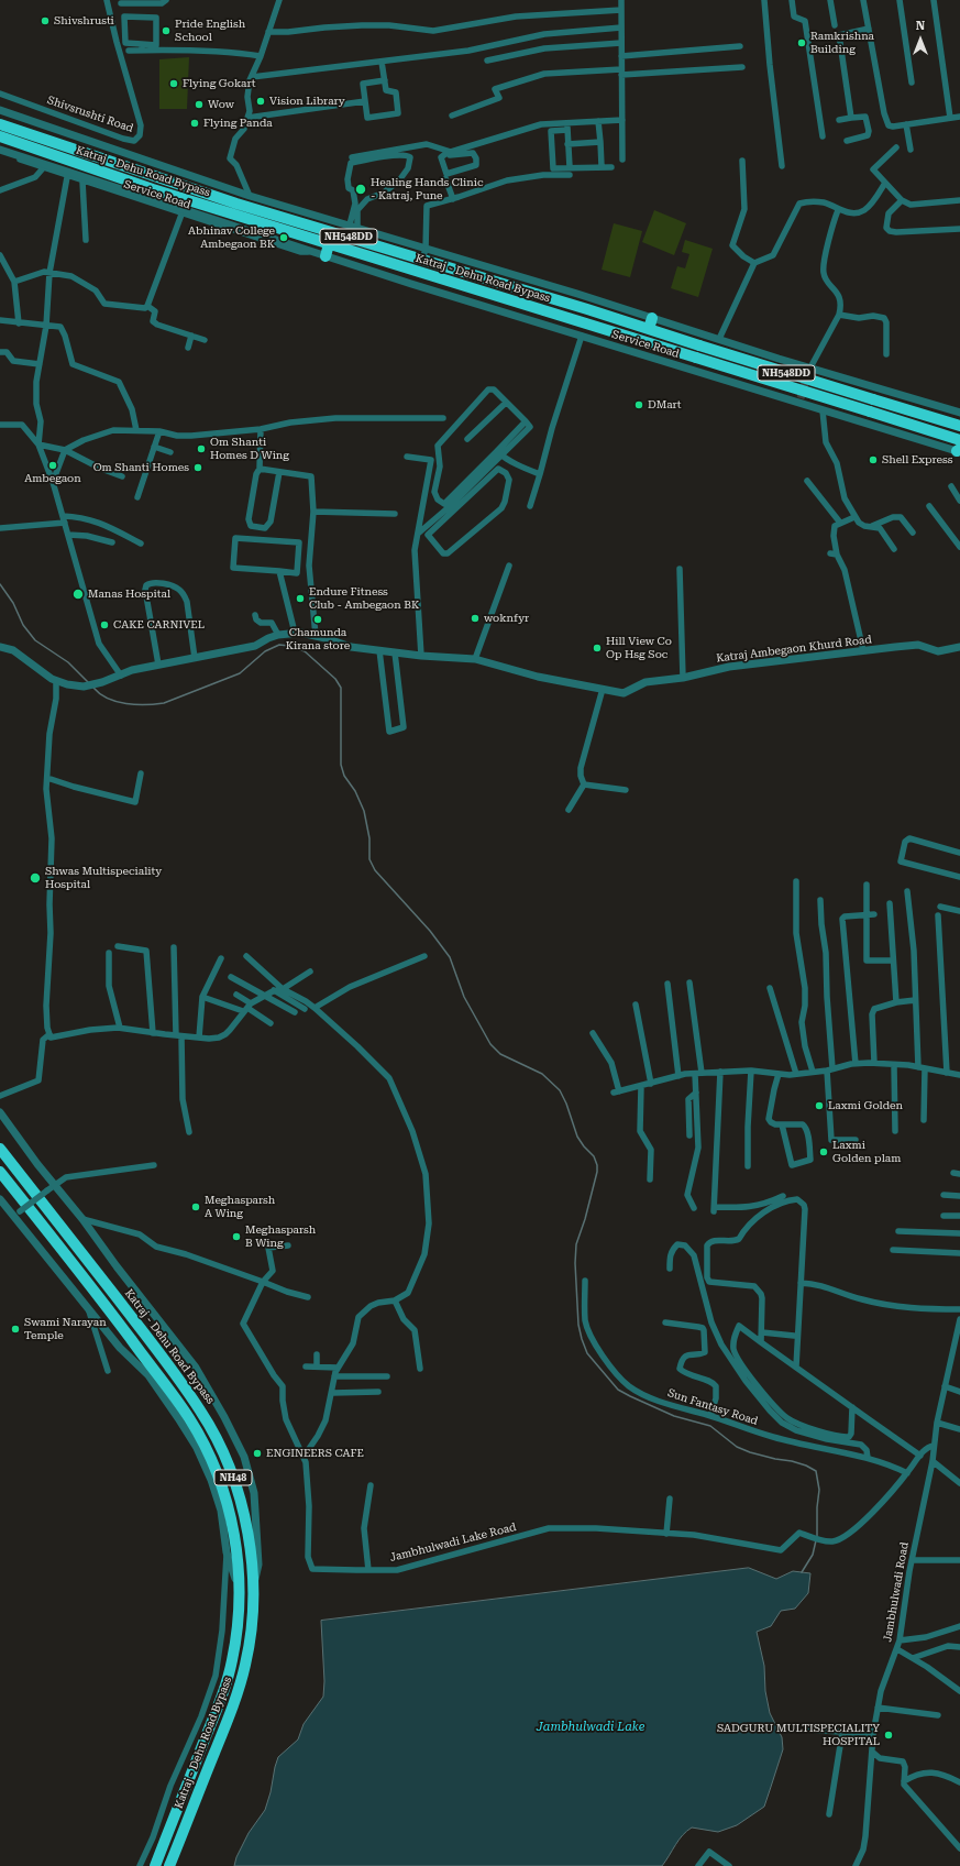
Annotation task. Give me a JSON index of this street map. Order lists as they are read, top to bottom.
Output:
{
  "streets": {
    "highway": ["Katraj - Dehu Road Bypass", "NH548DD", "NH48"],
    "street": [
      "Shivsrushti Road",
      "Service Road",
      "Katraj Ambegaon Khurd Road",
      "Sun Fantasy Road",
      "Jambhulwadi Lake Road",
      "Jambhulwadi Road"
    ]
  },
  "crossings": [
    ["Sun Fantasy Road", "Jambhulwadi Lake Road"],
    ["Jambhulwadi Lake Road", "Jambhulwadi Road"]
  ],
  "water": ["Jambhulwadi Lake"],
  "places": [
    "Shivshrusti",
    "Pride English School",
    "Ramkrishna Building",
    "Flying Gokart",
    "Vision Library",
    "Wow",
    "Flying Panda",
    "Healing Hands Clinic - Katraj, Pune",
    "Abhinav College Ambegaon BK",
    "DMart",
    "Om Shanti Homes D Wing",
    "Shell Express",
    "Ambegaon",
    "Om Shanti Homes",
    "Manas Hospital",
    "Endure Fitness Club - Ambegaon BK",
    "woknfyr",
    "Chamunda Kirana store",
    "CAKE CARNIVEL",
    "Hill View Co Op Hsg Soc",
    "Shwas Multispeciality Hospital",
    "Laxmi Golden",
    "Laxmi Golden plam",
    "Meghasparsh A Wing",
    "Meghasparsh B Wing",
    "Swami Narayan Temple",
    "ENGINEERS CAFE",
    "SADGURU MULTISPECIALITY HOSPITAL"
  ],
  "north": "top"
}
